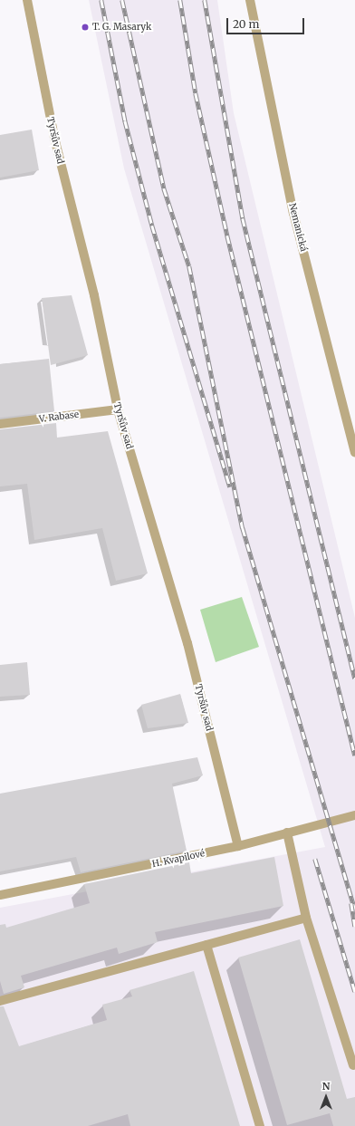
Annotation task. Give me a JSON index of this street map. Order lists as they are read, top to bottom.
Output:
{
  "streets": {
    "street": [
      "Tyršův sad",
      "Nemanická",
      "V. Rabase",
      "H. Kvapilové"
    ]
  },
  "crossings": [
    ["Tyršův sad", "V. Rabase"],
    ["Tyršův sad", "H. Kvapilové"]
  ],
  "places": ["T. G. Masaryk"],
  "scale_bar": "20 m",
  "north": "top"
}
